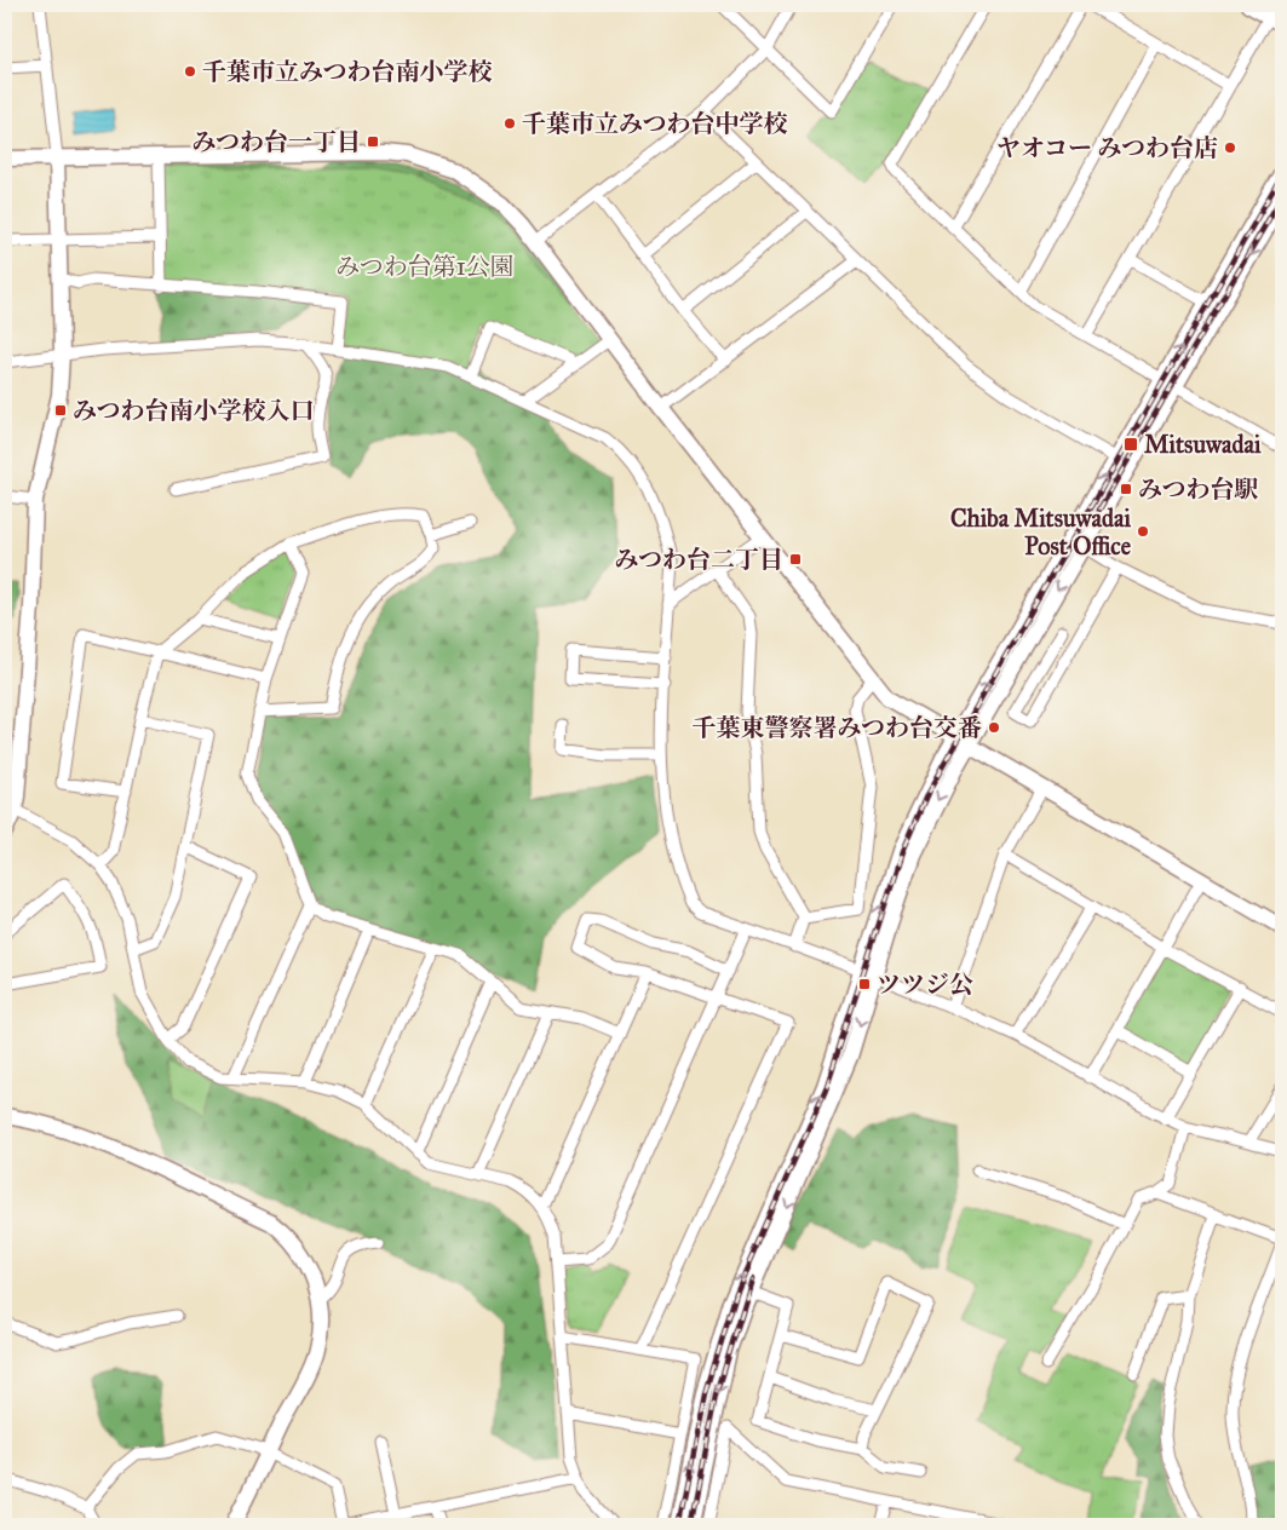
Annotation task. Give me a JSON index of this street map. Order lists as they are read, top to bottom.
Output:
{
  "parks": ["みつわ台第1公園"],
  "places": {
    "other": [
      "千葉市立みつわ台南小学校",
      "千葉市立みつわ台中学校",
      "ヤオコー みつわ台店",
      "Chiba Mitsuwadai Post Office",
      "千葉東警察署みつわ台交番"
    ],
    "transit": [
      "みつわ台一丁目",
      "みつわ台南小学校入口",
      "Mitsuwadai",
      "みつわ台駅",
      "みつわ台二丁目",
      "ツツジ公"
    ]
  }
}
